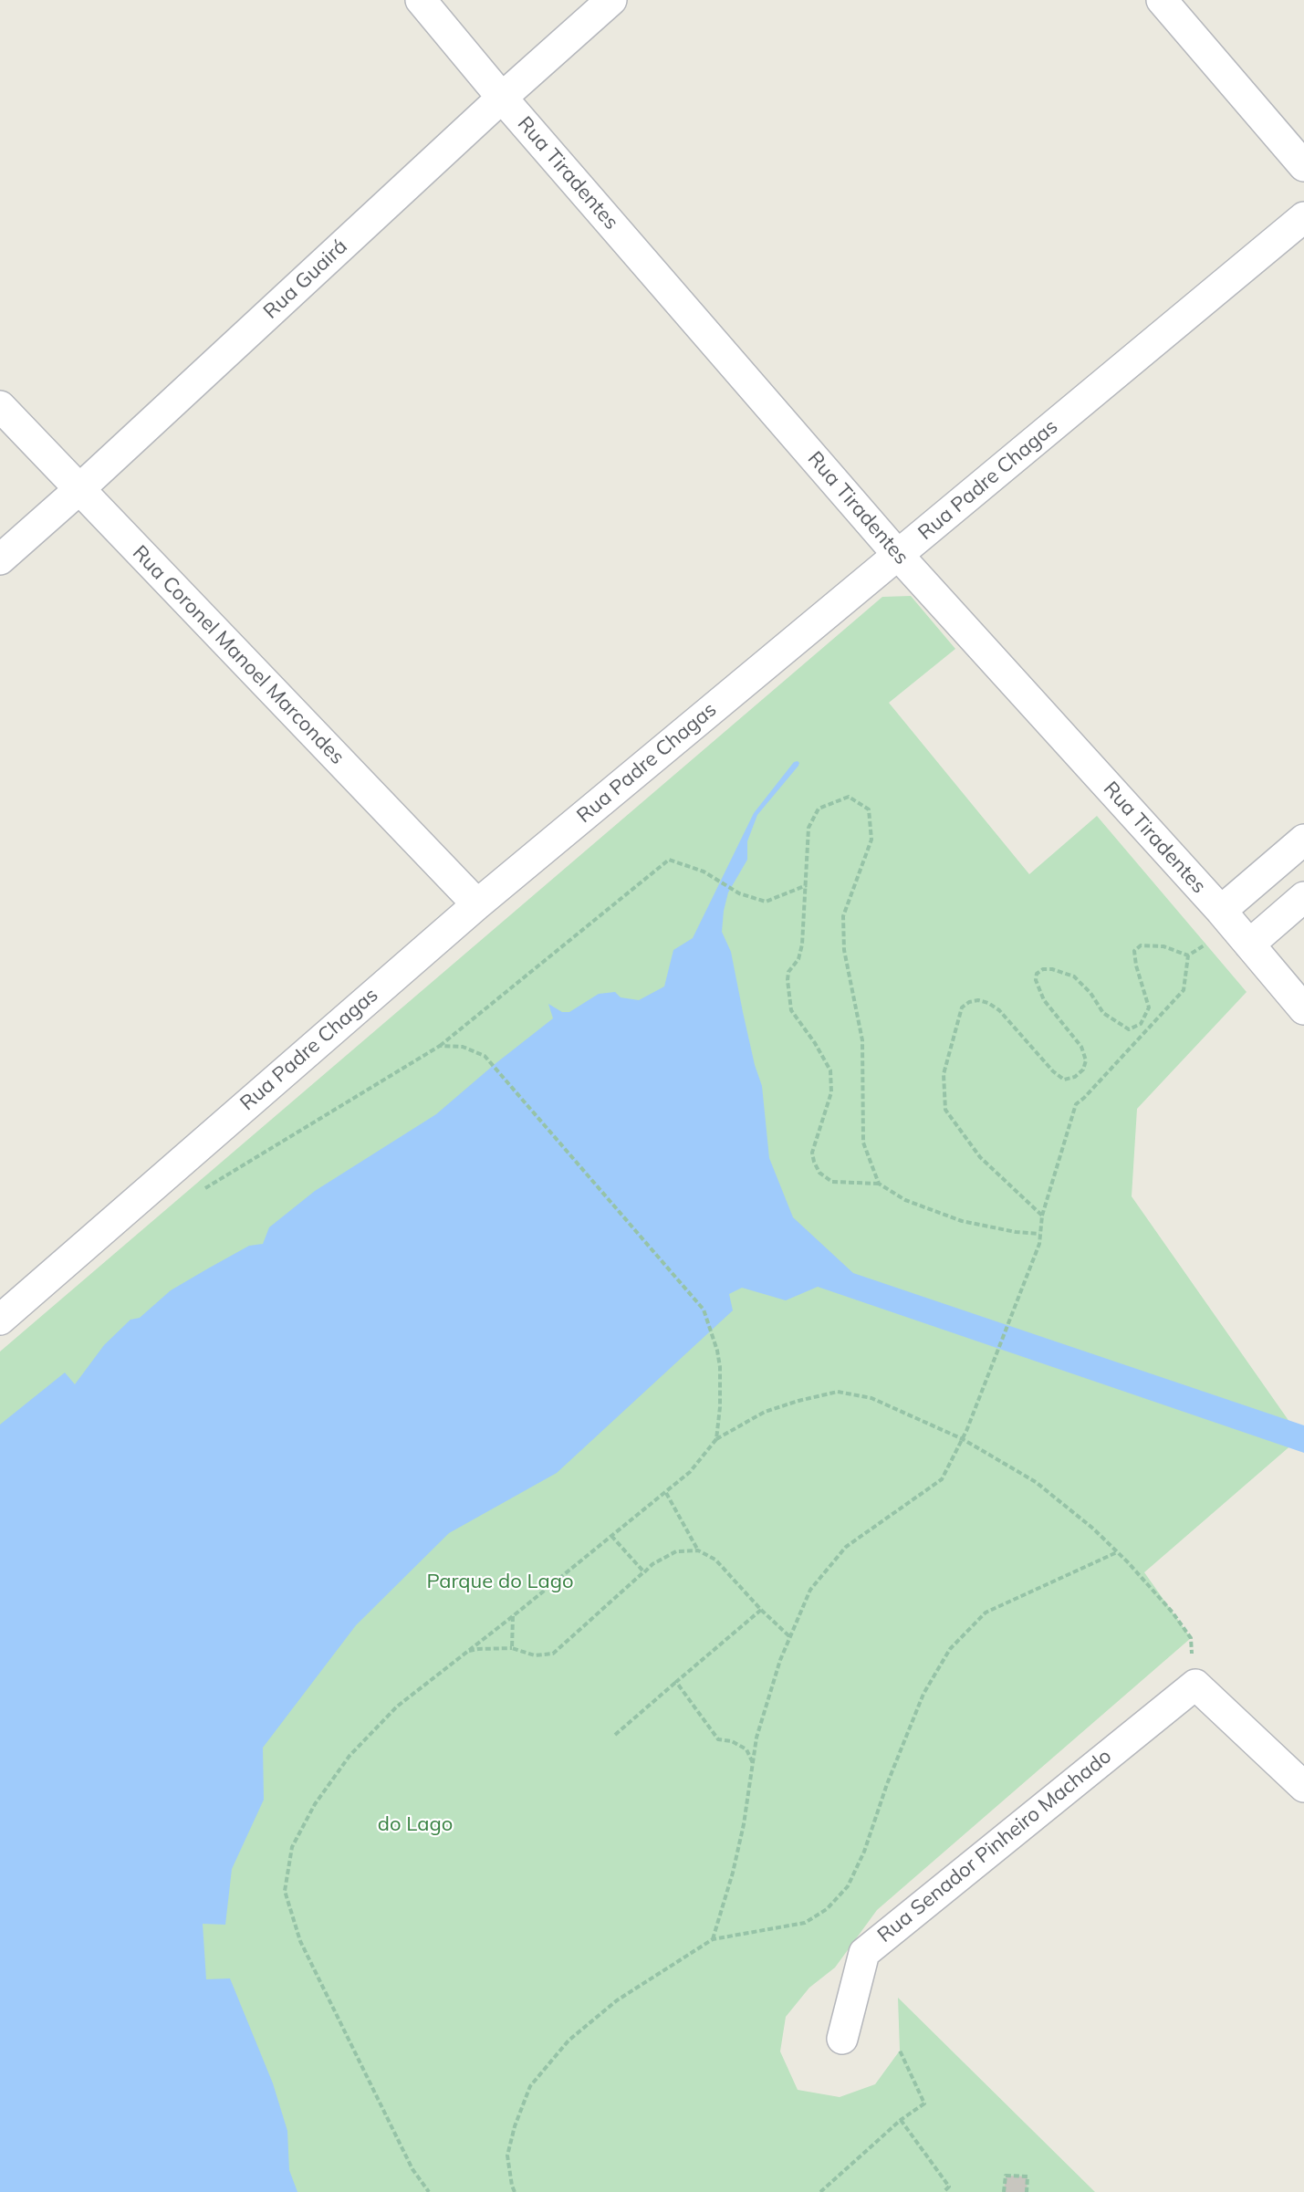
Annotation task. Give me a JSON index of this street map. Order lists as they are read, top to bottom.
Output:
{
  "streets": {
    "street": [
      "Rua Tiradentes",
      "Rua Guairá",
      "Rua Padre Chagas",
      "Rua Coronel Manoel Marcondes",
      "Rua Senador Pinheiro Machado"
    ]
  },
  "crossings": [
    ["Rua Tiradentes", "Rua Guairá"],
    ["Rua Tiradentes", "Rua Padre Chagas"],
    ["Rua Guairá", "Rua Coronel Manoel Marcondes"],
    ["Rua Padre Chagas", "Rua Coronel Manoel Marcondes"]
  ],
  "parks": ["Parque do Lago", "do Lago"]
}
